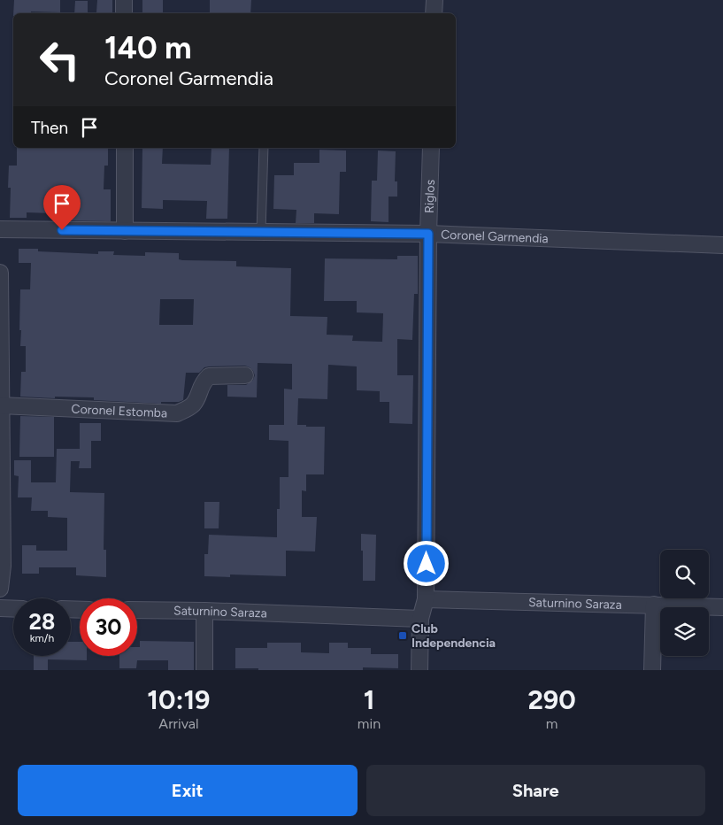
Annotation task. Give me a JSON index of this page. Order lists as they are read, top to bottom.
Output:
{
  "streets": {
    "street": [
      "Riglos",
      "Coronel Garmendia",
      "Coronel Estomba",
      "Saturnino Saraza"
    ]
  },
  "crossings": [
    ["Riglos", "Coronel Garmendia"],
    ["Riglos", "Saturnino Saraza"]
  ],
  "places": {
    "transit": ["Club Independencia"]
  },
  "page": {
    "turn": ["140 m", "Coronel Garmendia"],
    "then": "Then",
    "speed": "28 km/h",
    "limit": "30",
    "eta": [
      "10:19",
      "Arrival",
      "1",
      "min",
      "290",
      "m"
    ],
    "buttons": ["Exit", "Share"]
  }
}
